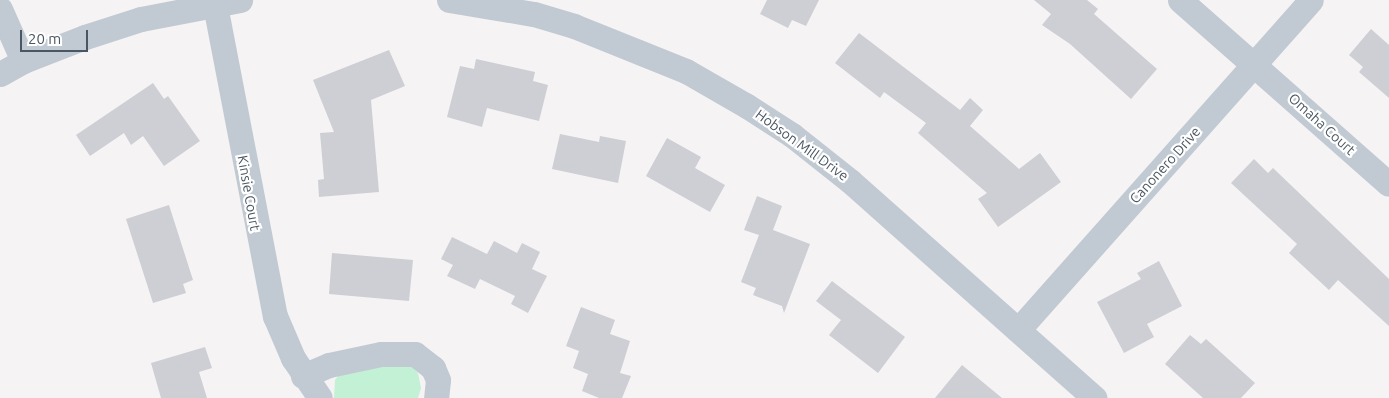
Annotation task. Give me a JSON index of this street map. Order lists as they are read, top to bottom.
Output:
{
  "streets": {
    "street": [
      "Omaha Court",
      "Hobson Mill Drive",
      "Canonero Drive",
      "Kinsie Court"
    ]
  },
  "crossings": [
    ["Omaha Court", "Canonero Drive"],
    ["Hobson Mill Drive", "Canonero Drive"]
  ],
  "scale_bar": "20 m"
}
